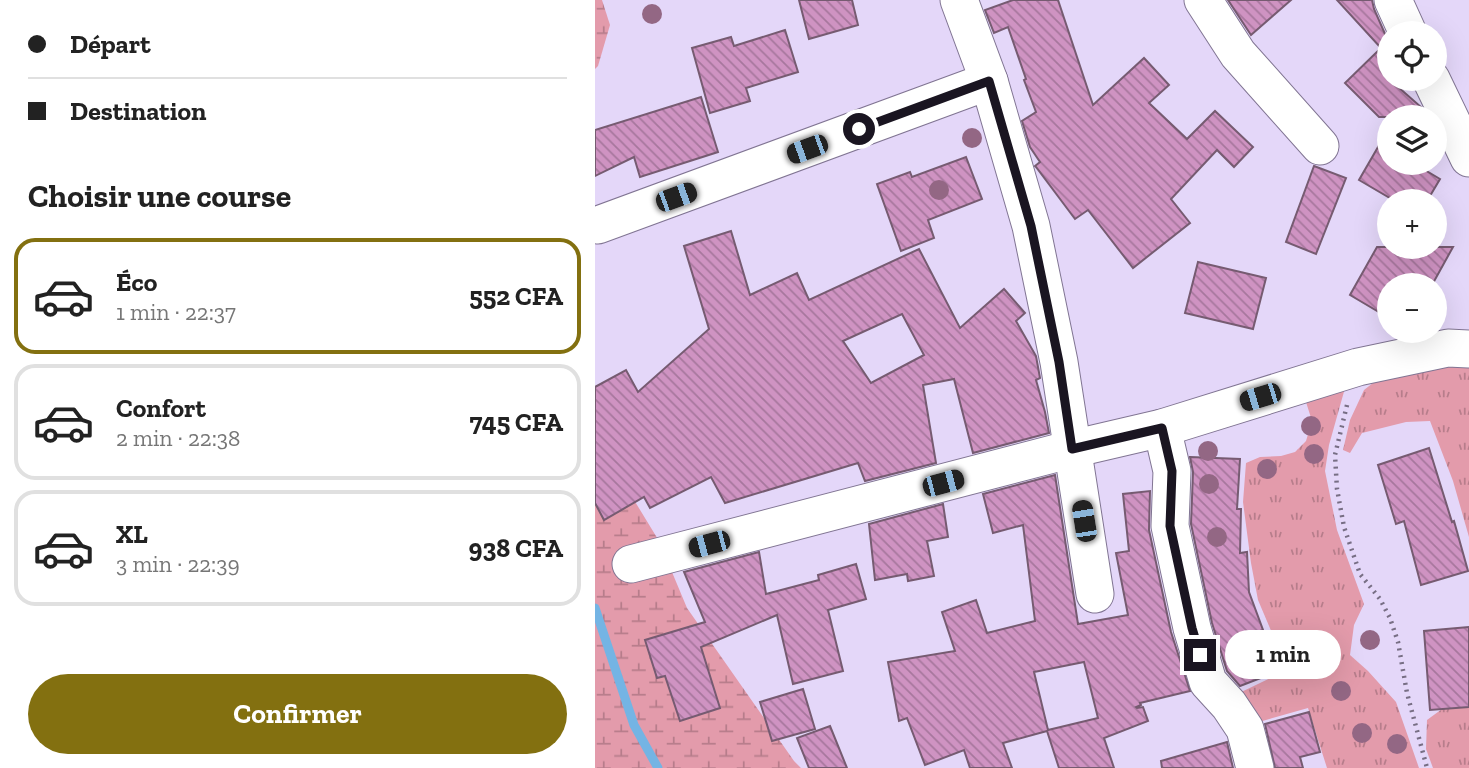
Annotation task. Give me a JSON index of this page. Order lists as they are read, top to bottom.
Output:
{
  "page": {
    "banner": ["Départ", "Destination"],
    "map_buttons": ["+", "−"],
    "heading": "Choisir une course",
    "list": [
      {
        "name": "Éco",
        "note": "1 min · 22:37",
        "value": "552 CFA"
      },
      {
        "name": "Confort",
        "note": "2 min · 22:38",
        "value": "745 CFA"
      },
      {
        "name": "XL",
        "note": "3 min · 22:39",
        "value": "938 CFA"
      }
    ],
    "bubble": "1 min",
    "buttons": "Confirmer"
  }
}
